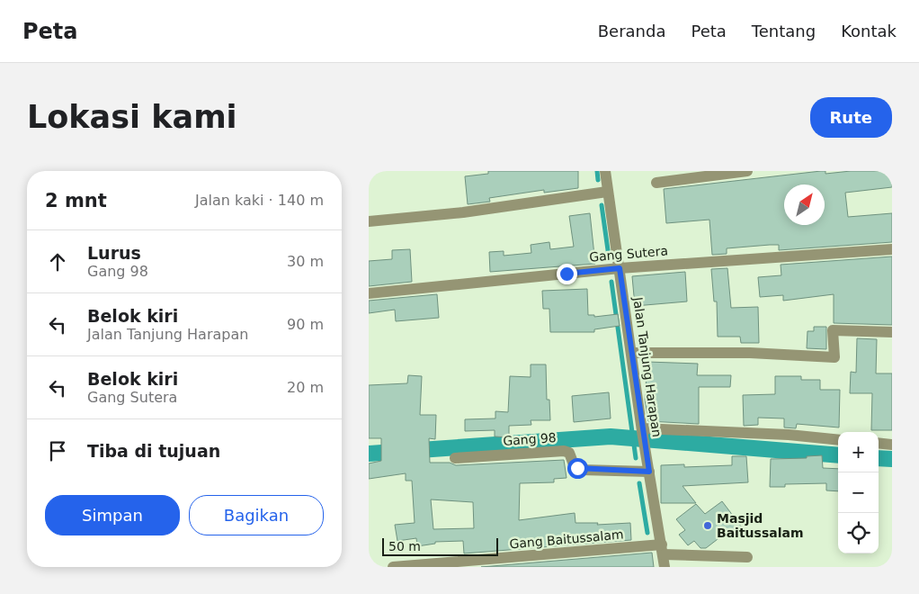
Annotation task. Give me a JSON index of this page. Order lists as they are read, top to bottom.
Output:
{
  "streets": {
    "street": [
      "Gang Sutera",
      "Jalan Tanjung Harapan",
      "Gang 98",
      "Gang Baitussalam"
    ]
  },
  "crossings": [
    ["Gang Sutera", "Jalan Tanjung Harapan"],
    ["Jalan Tanjung Harapan", "Gang 98"],
    ["Jalan Tanjung Harapan", "Gang Baitussalam"]
  ],
  "places": ["Masjid Baitussalam"],
  "scale_bar": "50 m",
  "north": "top right",
  "page": {
    "header": "Peta",
    "nav": [
      "Beranda",
      "Peta",
      "Tentang",
      "Kontak"
    ],
    "buttons": [
      "Rute",
      ["Simpan", "Bagikan"]
    ],
    "title": "Lokasi kami",
    "heading": ["2 mnt", "Jalan kaki · 140 m"],
    "list": [
      ["Lurus", "Gang 98", "30 m"],
      ["Belok kiri", "Jalan Tanjung Harapan", "90 m"],
      ["Belok kiri", "Gang Sutera", "20 m"],
      "Tiba di tujuan"
    ],
    "map_buttons": ["+", "−"],
    "scale": "50 m"
  }
}
